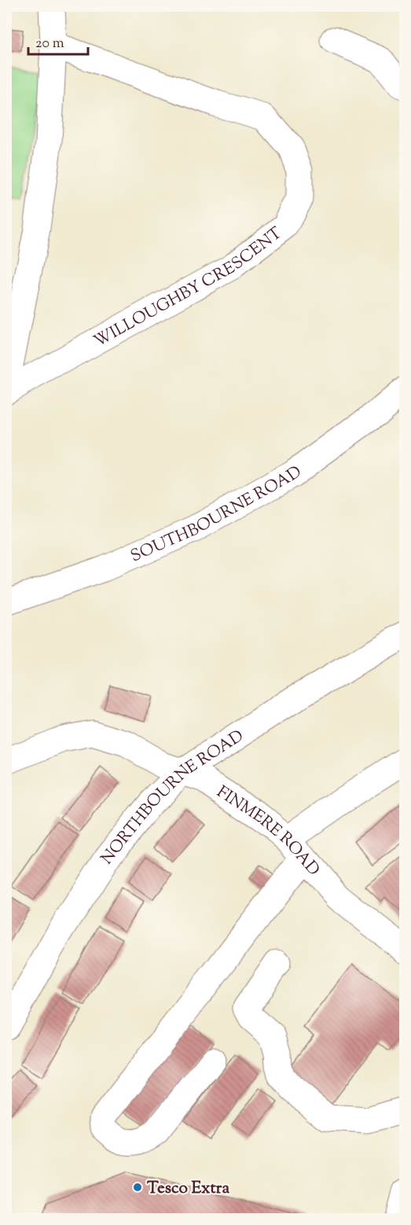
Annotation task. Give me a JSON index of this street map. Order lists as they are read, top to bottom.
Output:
{
  "streets": {
    "street": [
      "WILLOUGHBY CRESCENT",
      "SOUTHBOURNE ROAD",
      "NORTHBOURNE ROAD",
      "FINMERE ROAD"
    ]
  },
  "crossings": [
    ["NORTHBOURNE ROAD", "FINMERE ROAD"]
  ],
  "places": ["Tesco Extra"],
  "scale_bar": "20 m"
}
